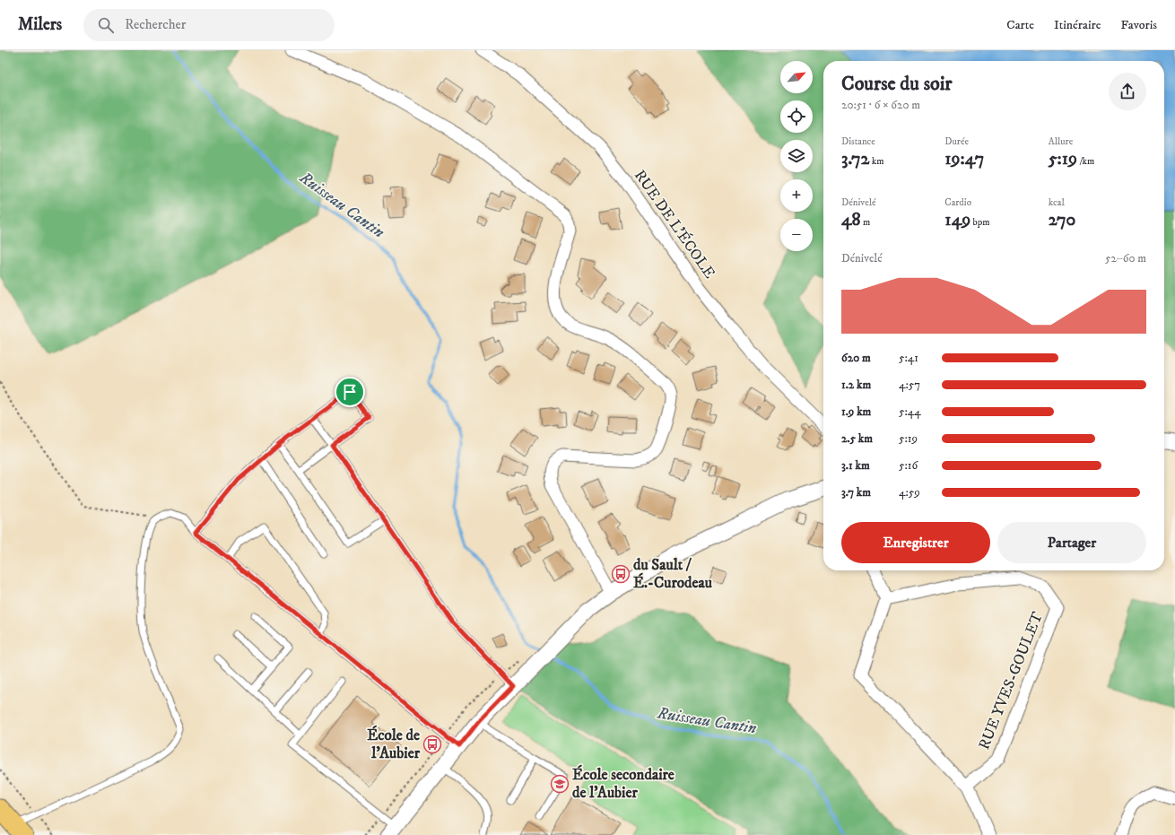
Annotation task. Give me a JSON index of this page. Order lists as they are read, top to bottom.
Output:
{
  "streets": {
    "street": ["RUE DE L'ÉCOLE", "RUE YVES-GOULET"]
  },
  "water": ["Ruisseau Cantin"],
  "places": {
    "bus stop": ["du Sault / É.-Curodeau", "École de l'Aubier"],
    "school or university": ["École secondaire de l'Aubier"]
  },
  "north": "top right",
  "page": {
    "header": "Milers",
    "search": "Rechercher",
    "nav": ["Carte", "Itinéraire", "Favoris"],
    "map_buttons": ["+", "−"],
    "heading": ["Course du soir", "20:51 · 6 × 620 m"],
    "stats": [
      ["Distance", "3.72 km"],
      ["Durée", "19:47"],
      ["Allure", "5:19 /km"],
      ["Dénivelé", "48 m"],
      ["Cardio", "149 bpm"],
      ["kcal", "270"]
    ],
    "chart": ["Dénivelé", "52–60 m"],
    "list": [
      {
        "name": "620 m",
        "note": "5:41"
      },
      {
        "name": "1.2 km",
        "note": "4:57"
      },
      {
        "name": "1.9 km",
        "note": "5:44"
      },
      {
        "name": "2.5 km",
        "note": "5:19"
      },
      {
        "name": "3.1 km",
        "note": "5:16"
      },
      {
        "name": "3.7 km",
        "note": "4:59"
      }
    ],
    "buttons": ["Enregistrer", "Partager"]
  }
}
